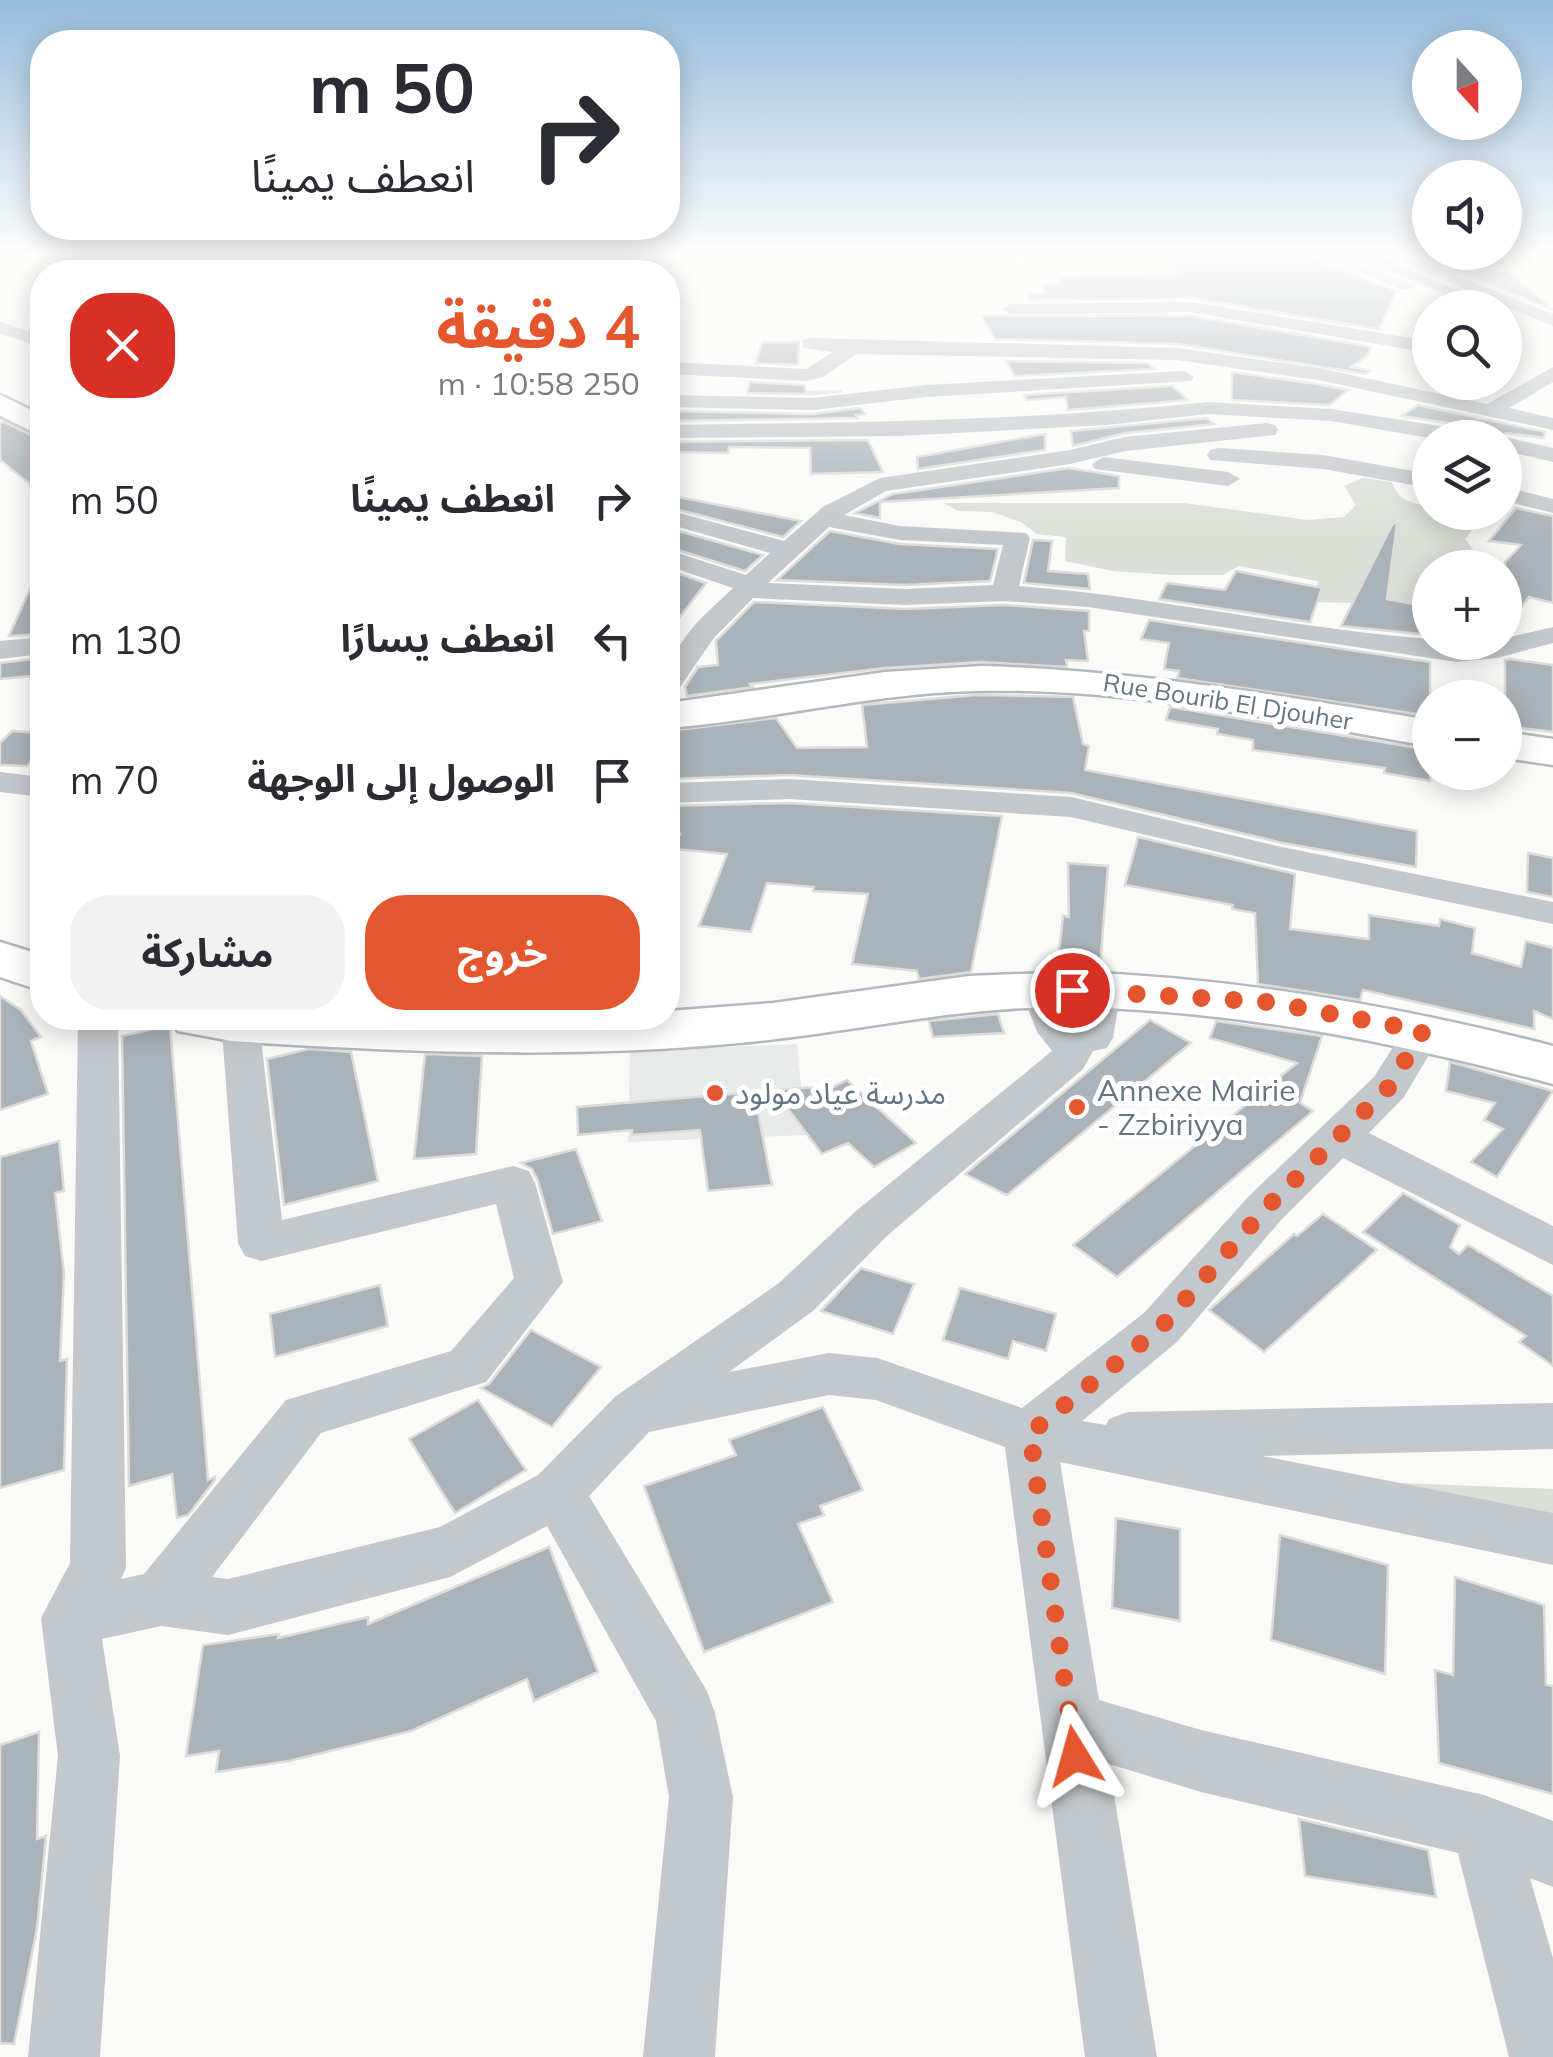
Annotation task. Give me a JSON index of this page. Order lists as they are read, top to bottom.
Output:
{
  "streets": {
    "main road": ["Rue Bourib El Djouher"]
  },
  "places": ["مدرسة عياد مولود", "Annexe Mairie - Zzbiriyya"],
  "north": "bottom",
  "page": {
    "map_buttons": ["+", "−"],
    "turn": ["50 m", "انعطف يمينًا"],
    "heading": ["4 دقيقة", "250 m · 10:58"],
    "list": [
      {
        "name": "انعطف يمينًا",
        "value": "50 m"
      },
      {
        "name": "انعطف يسارًا",
        "value": "130 m"
      },
      {
        "name": "الوصول إلى الوجهة",
        "value": "70 m"
      }
    ],
    "buttons": ["خروج", "مشاركة"]
  }
}
